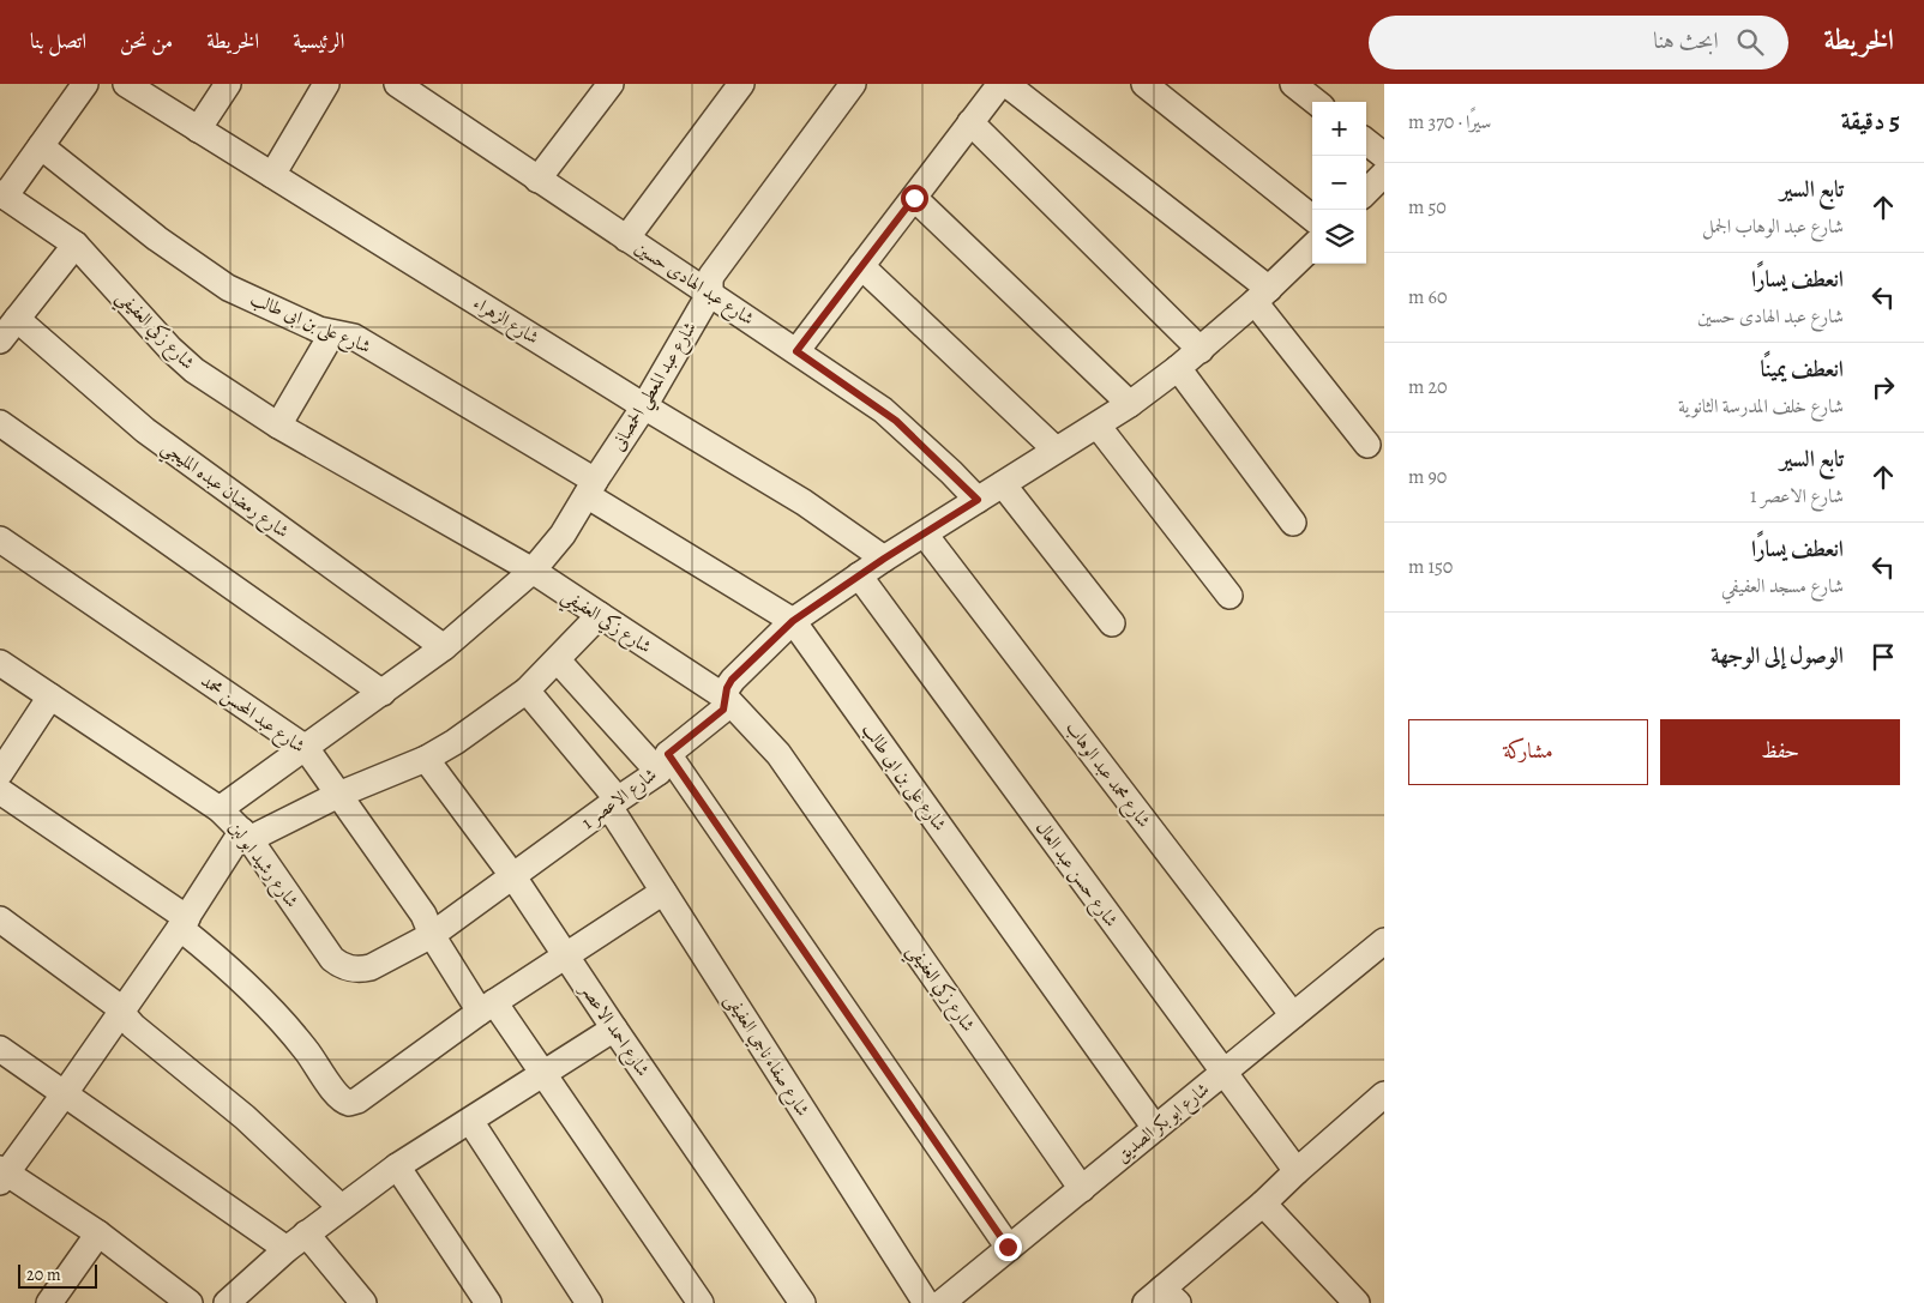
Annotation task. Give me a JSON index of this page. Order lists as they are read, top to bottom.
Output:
{
  "streets": {
    "street": [
      "شارع عبد الهادى حسين",
      "شارع الزهراء",
      "شارع على بن ابى طالب",
      "شارع زكي العفيفي",
      "شارع عبد المعطي الحمصانى",
      "شارع رمضان عبده المليجي",
      "شارع عبد المحسن محمد",
      "شارع محمد عبد الوهاب",
      "شارع الاعصر 1",
      "شارع رشيد ابو لبن",
      "شارع حسن عبد العال",
      "شارع احمد الاعصر",
      "شارع صفاء ناجي العفيفى",
      "شارع ابو بكر الصديق"
    ]
  },
  "crossings": [
    ["شارع عبد الهادى حسين", "شارع عبد المعطي الحمصانى"],
    ["شارع عبد الهادى حسين", "شارع الاعصر 1"],
    ["شارع الزهراء", "شارع عبد المعطي الحمصانى"],
    ["شارع الزهراء", "شارع الاعصر 1"],
    ["شارع على بن ابى طالب", "شارع عبد المعطي الحمصانى"],
    ["شارع على بن ابى طالب", "شارع الاعصر 1"],
    ["شارع على بن ابى طالب", "شارع ابو بكر الصديق"],
    ["شارع زكي العفيفي", "شارع عبد المعطي الحمصانى"],
    ["شارع زكي العفيفي", "شارع الاعصر 1"],
    ["شارع زكي العفيفي", "شارع ابو بكر الصديق"],
    ["شارع عبد المعطي الحمصانى", "شارع رمضان عبده المليجي"],
    ["شارع عبد المعطي الحمصانى", "شارع عبد المحسن محمد"],
    ["شارع عبد المعطي الحمصانى", "شارع رشيد ابو لبن"],
    ["شارع عبد المحسن محمد", "شارع الاعصر 1"],
    ["شارع عبد المحسن محمد", "شارع رشيد ابو لبن"],
    ["شارع محمد عبد الوهاب", "شارع الاعصر 1"],
    ["شارع محمد عبد الوهاب", "شارع ابو بكر الصديق"],
    ["شارع الاعصر 1", "شارع رشيد ابو لبن"],
    ["شارع الاعصر 1", "شارع حسن عبد العال"],
    ["شارع الاعصر 1", "شارع احمد الاعصر"],
    ["شارع الاعصر 1", "شارع صفاء ناجي العفيفى"],
    ["شارع حسن عبد العال", "شارع ابو بكر الصديق"]
  ],
  "scale_bar": "20 m",
  "page": {
    "header": "الخريطة",
    "search": "ابحث هنا",
    "nav": [
      "الرئيسية",
      "الخريطة",
      "من نحن",
      "اتصل بنا"
    ],
    "heading": ["5 دقيقة", "سيرًا · 370 m"],
    "map_buttons": ["+", "−"],
    "list": [
      ["تابع السير", "شارع عبد الوهاب الجمل", "50 m"],
      ["انعطف يسارًا", "شارع عبد الهادى حسين", "60 m"],
      ["انعطف يمينًا", "شارع خلف المدرسة الثانوية", "20 m"],
      ["تابع السير", "شارع الاعصر 1", "90 m"],
      ["انعطف يسارًا", "شارع مسجد العفيفي", "150 m"],
      "الوصول إلى الوجهة"
    ],
    "buttons": ["حفظ", "مشاركة"],
    "scale": "20 m"
  }
}
